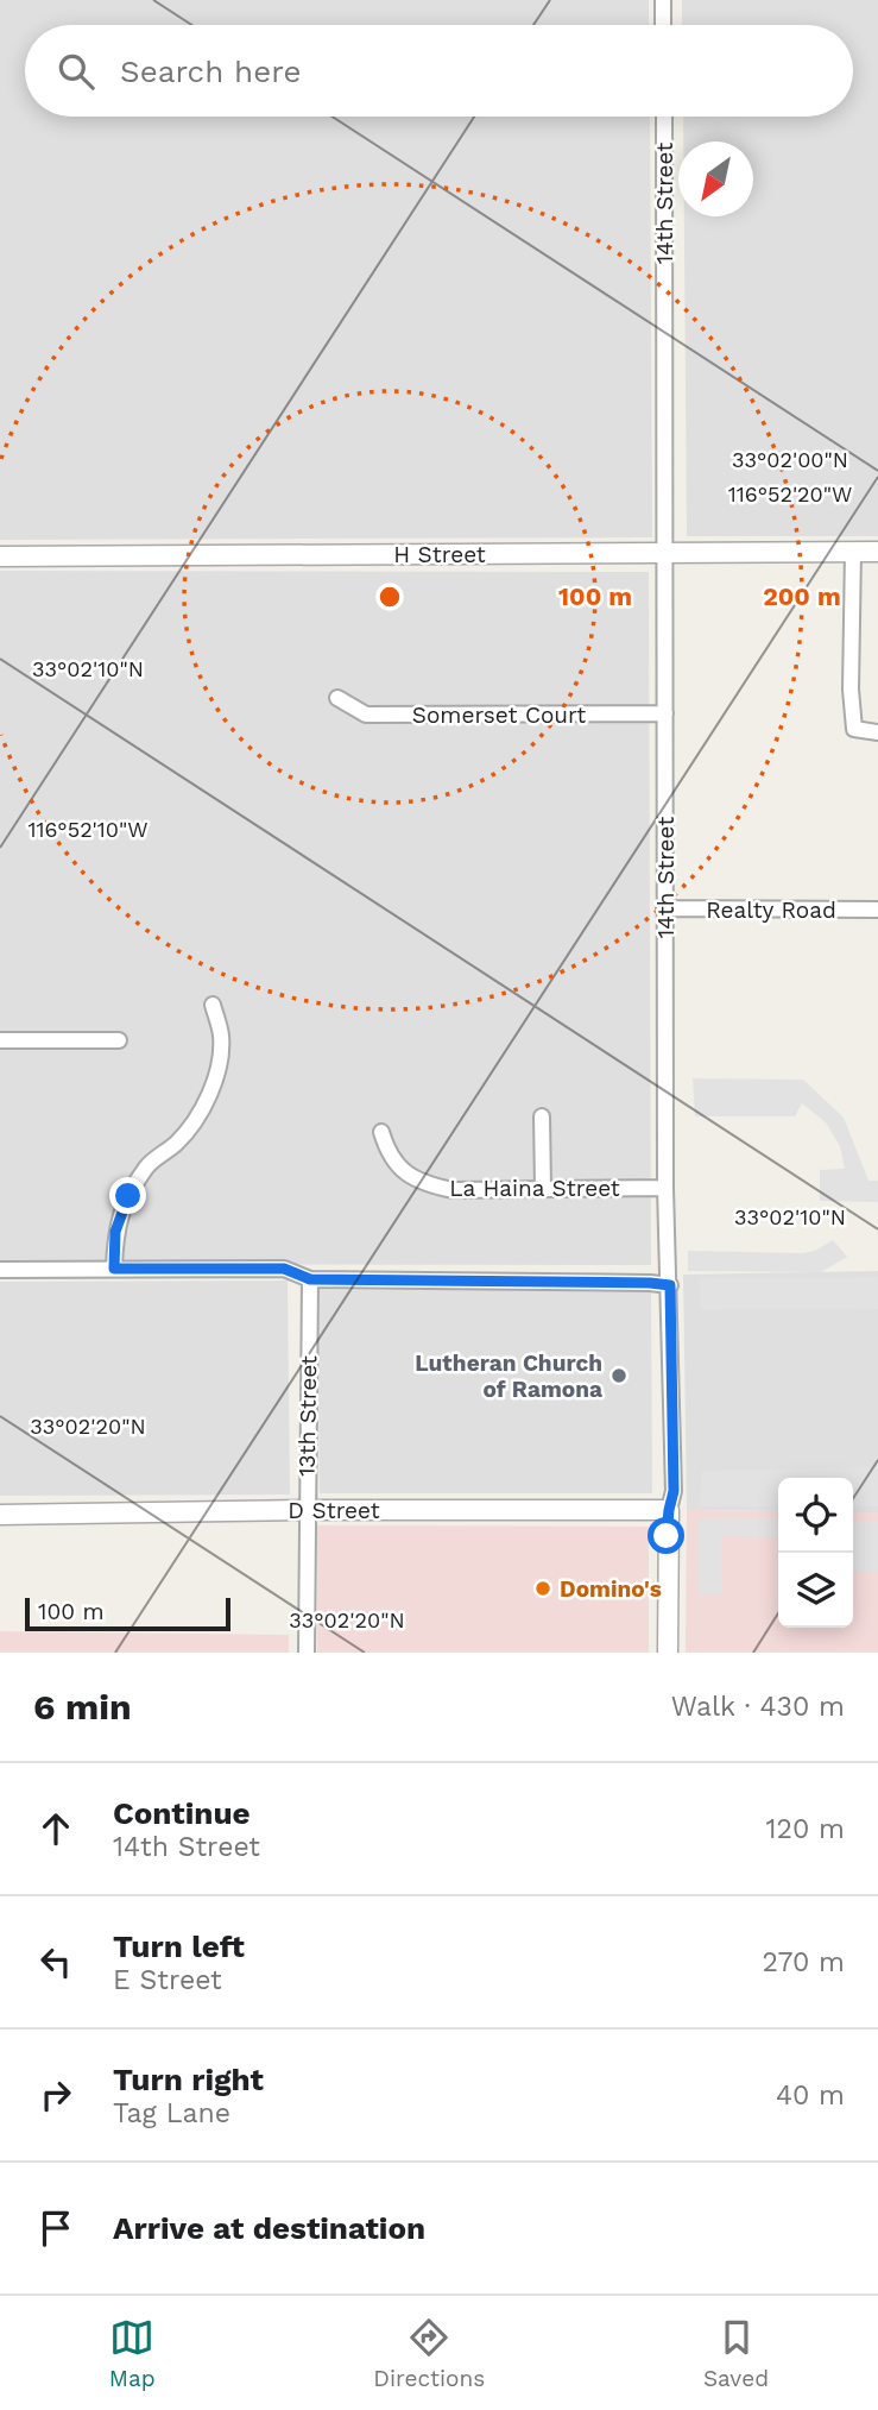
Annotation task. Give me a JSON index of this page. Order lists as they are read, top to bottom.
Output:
{
  "streets": {
    "street": [
      "14th Street",
      "H Street",
      "Somerset Court",
      "Realty Road",
      "La Haina Street",
      "13th Street",
      "D Street"
    ]
  },
  "crossings": [
    ["14th Street", "H Street"],
    ["14th Street", "Somerset Court"],
    ["14th Street", "Realty Road"],
    ["14th Street", "La Haina Street"],
    ["14th Street", "D Street"],
    ["13th Street", "D Street"]
  ],
  "places": ["Lutheran Church of Ramona", "Domino's"],
  "scale_bar": "100 m",
  "north": "bottom left",
  "page": {
    "search": "Search here",
    "scale": "100 m",
    "heading": ["6 min", "Walk · 430 m"],
    "list": [
      ["Continue", "14th Street", "120 m"],
      ["Turn left", "E Street", "270 m"],
      ["Turn right", "Tag Lane", "40 m"],
      "Arrive at destination"
    ],
    "nav": ["Map", "Directions", "Saved"]
  },
  "coordinates": [
    "33°02'00\"N",
    "116°52'20\"W",
    "33°02'10\"N",
    "116°52'10\"W",
    "33°02'20\"N"
  ],
  "rings": ["100 m", "200 m"]
}
